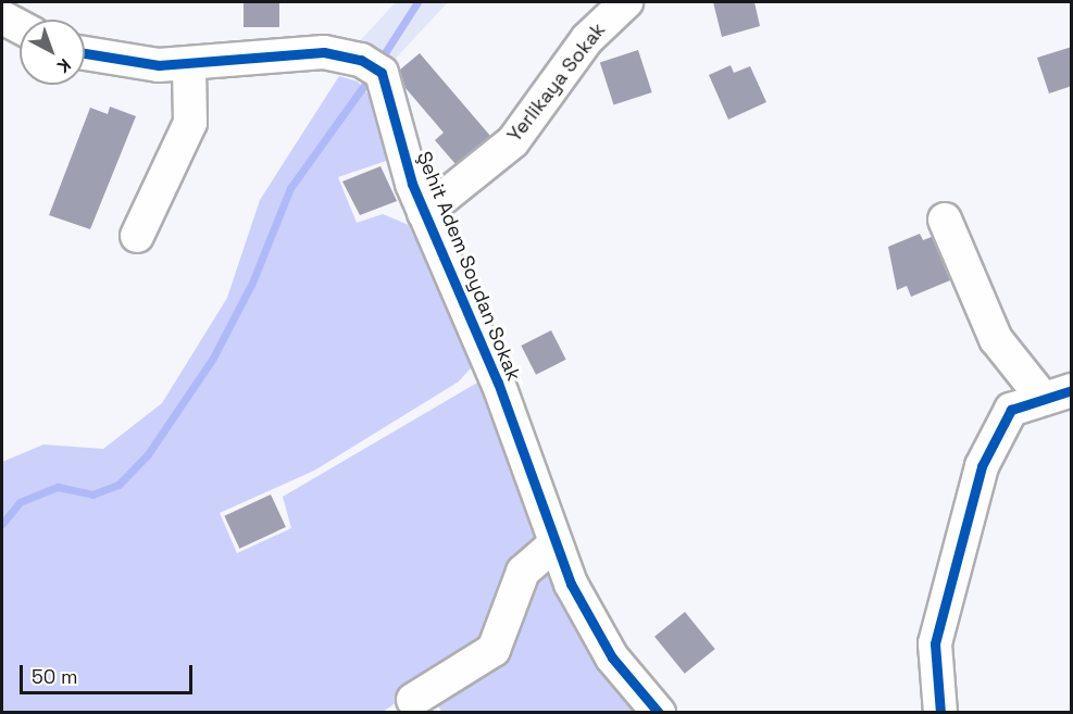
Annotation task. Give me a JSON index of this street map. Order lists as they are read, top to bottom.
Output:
{
  "streets": {
    "street": ["Yerlikaya Sokak", "Şehit Adem Soydan Sokak"]
  },
  "crossings": [
    ["Yerlikaya Sokak", "Şehit Adem Soydan Sokak"]
  ],
  "scale_bar": "50 m",
  "north": "bottom right"
}
